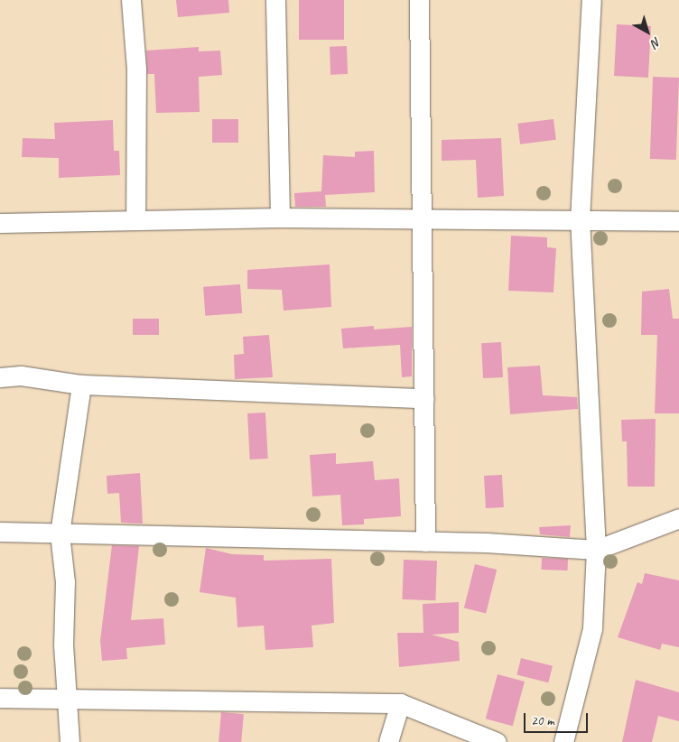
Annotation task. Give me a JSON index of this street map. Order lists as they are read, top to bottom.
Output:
{
  "scale_bar": "20 m",
  "north": "bottom right"
}
